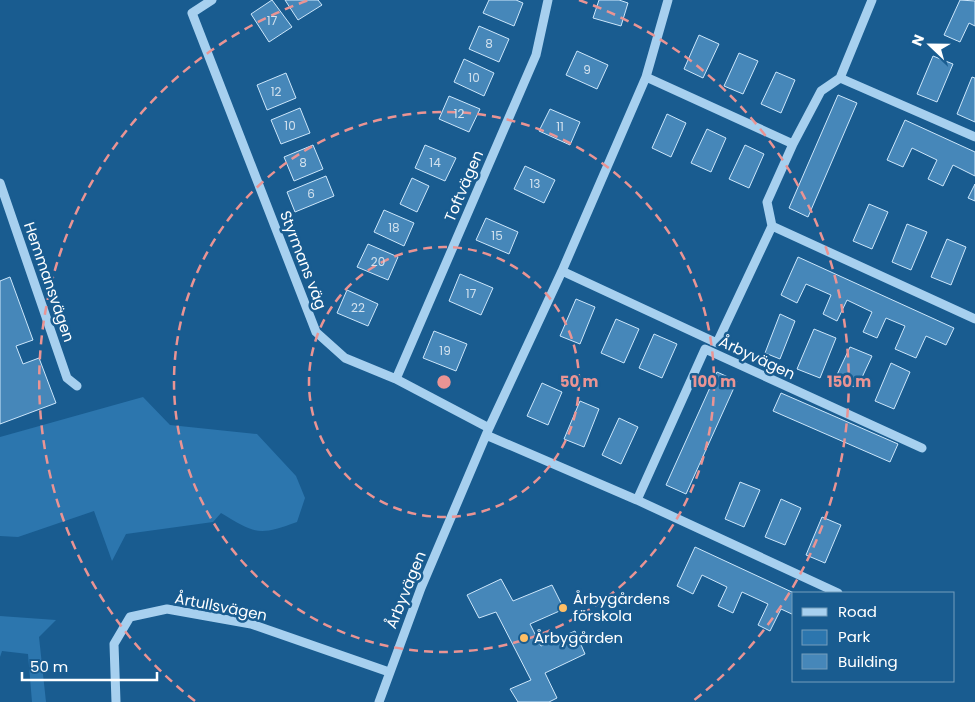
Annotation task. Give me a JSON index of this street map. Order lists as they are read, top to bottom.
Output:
{
  "streets": {
    "street": [
      "Toftvägen",
      "Styrmans väg",
      "Hemmansvägen",
      "Årbyvägen",
      "Årtullsvägen"
    ]
  },
  "crossings": [
    ["Toftvägen", "Styrmans väg"],
    ["Styrmans väg", "Årbyvägen"],
    ["Årbyvägen", "Årtullsvägen"]
  ],
  "places": ["Årbygårdens förskola", "Årbygården"],
  "house_numbers": [
    "17",
    "8",
    "9",
    "10",
    "12",
    "12",
    "10",
    "11",
    "8",
    "14",
    "13",
    "6",
    "18",
    "15",
    "20",
    "17",
    "22",
    "19"
  ],
  "legend": ["Road", "Park", "Building"],
  "scale_bar": "50 m",
  "north": "left",
  "rings": ["50 m", "100 m", "150 m"]
}
